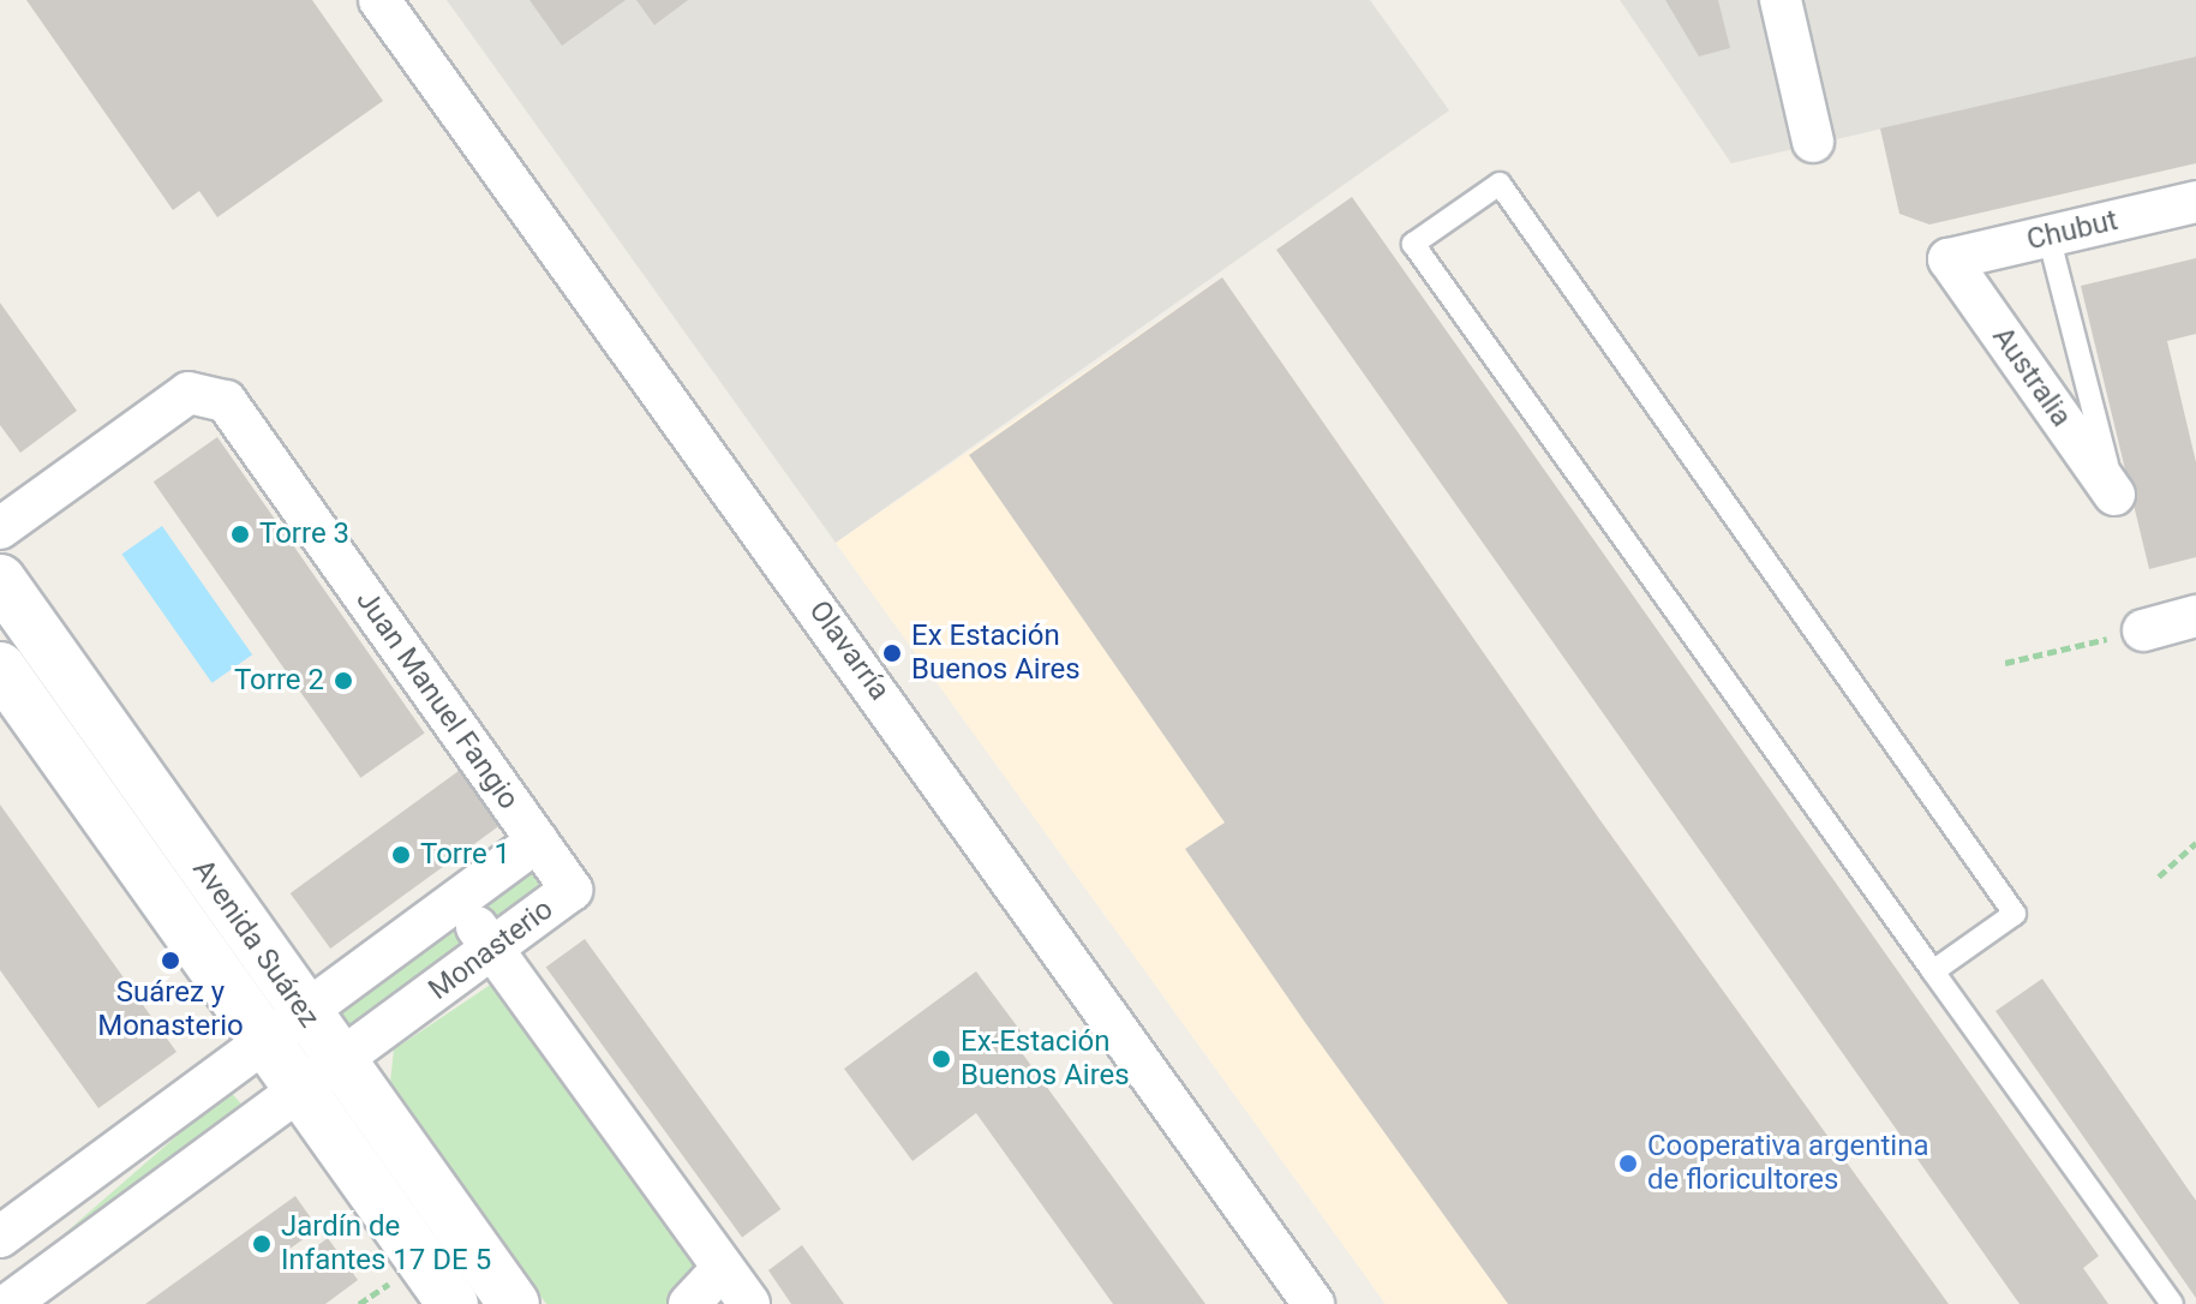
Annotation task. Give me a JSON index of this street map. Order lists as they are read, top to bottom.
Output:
{
  "streets": {
    "street": [
      "Chubut",
      "Australia",
      "Olavarría",
      "Juan Manuel Fangio",
      "Avenida Suárez",
      "Monasterio"
    ]
  },
  "crossings": [
    ["Chubut", "Australia"],
    ["Juan Manuel Fangio", "Monasterio"],
    ["Avenida Suárez", "Monasterio"]
  ],
  "places": [
    "Torre 3",
    "Ex Estación Buenos Aires",
    "Torre 2",
    "Torre 1",
    "Suárez y Monasterio",
    "Ex-Estación Buenos Aires",
    "Cooperativa argentina de floricultores",
    "Jardín de Infantes 17 DE 5"
  ]
}
